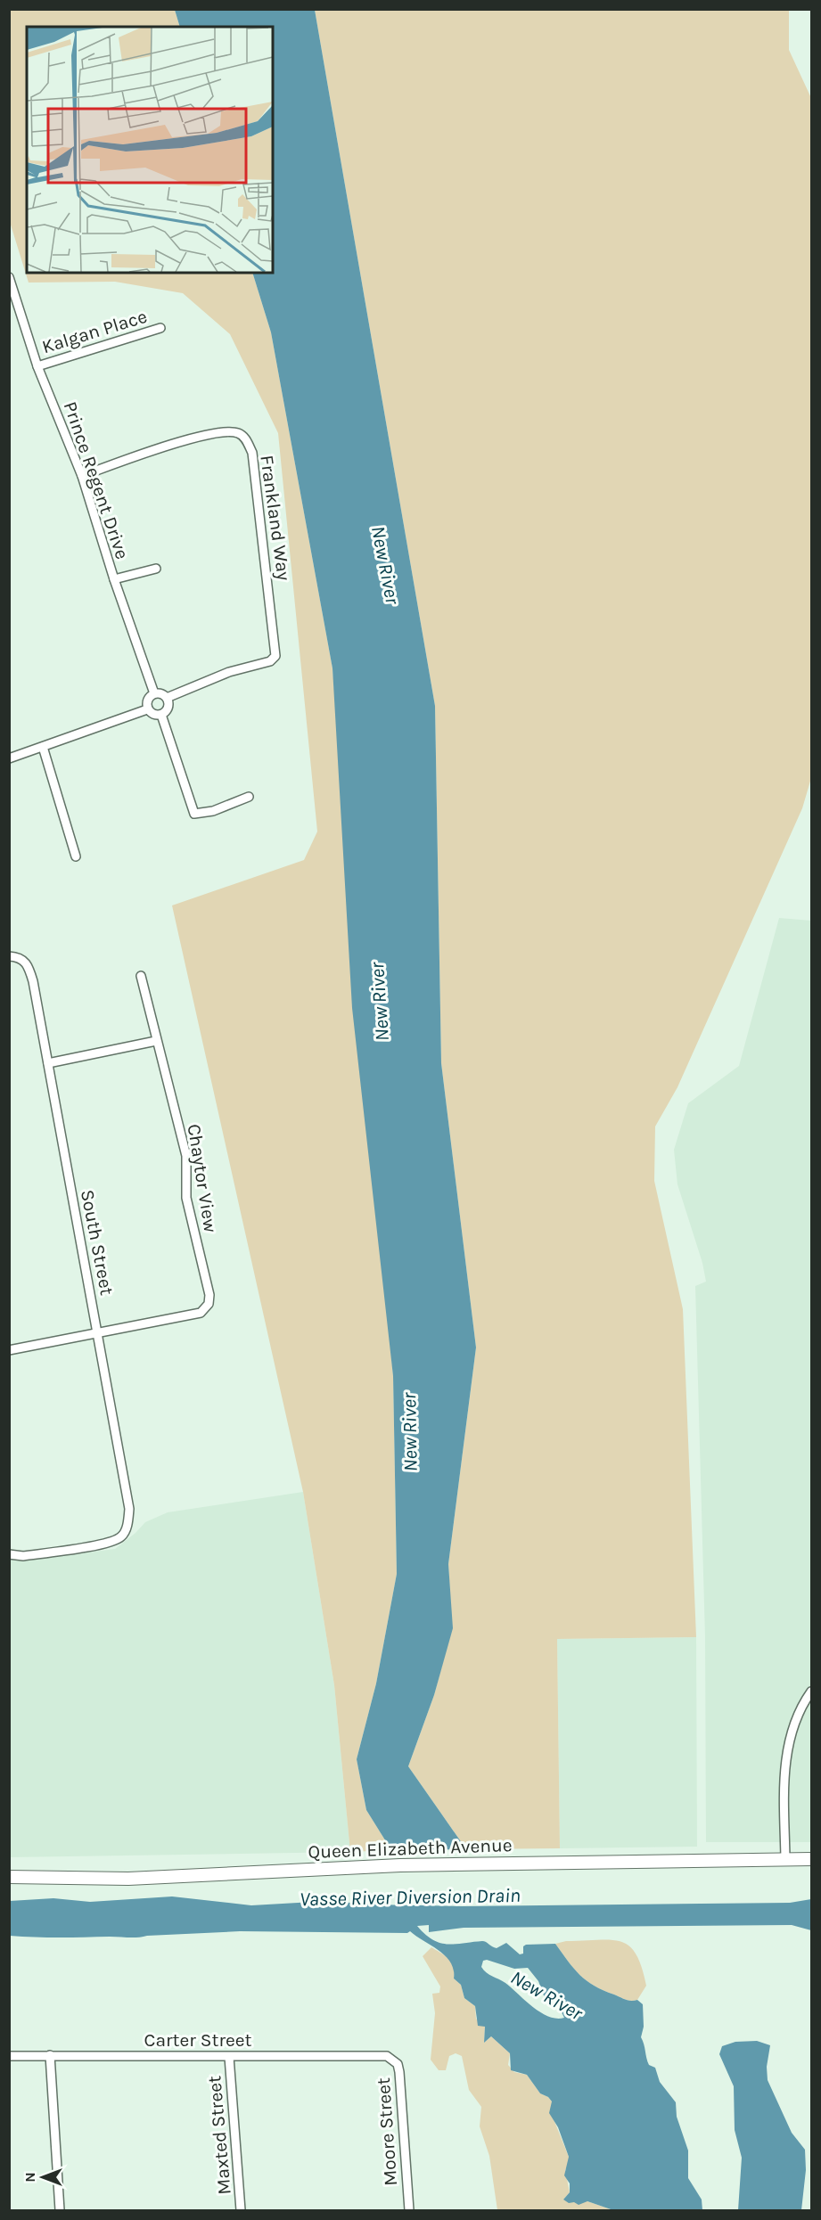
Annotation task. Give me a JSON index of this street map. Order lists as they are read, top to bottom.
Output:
{
  "streets": {
    "street": [
      "Kalgan Place",
      "Prince Regent Drive",
      "Frankland Way",
      "Chaytor View",
      "South Street",
      "Queen Elizabeth Avenue",
      "Carter Street",
      "Moore Street",
      "Maxted Street"
    ]
  },
  "crossings": [
    ["Kalgan Place", "Prince Regent Drive"],
    ["Prince Regent Drive", "Frankland Way"],
    ["Chaytor View", "South Street"],
    ["Carter Street", "Moore Street"],
    ["Carter Street", "Maxted Street"]
  ],
  "water": ["New River", "Vasse River Diversion Drain"],
  "north": "left"
}
